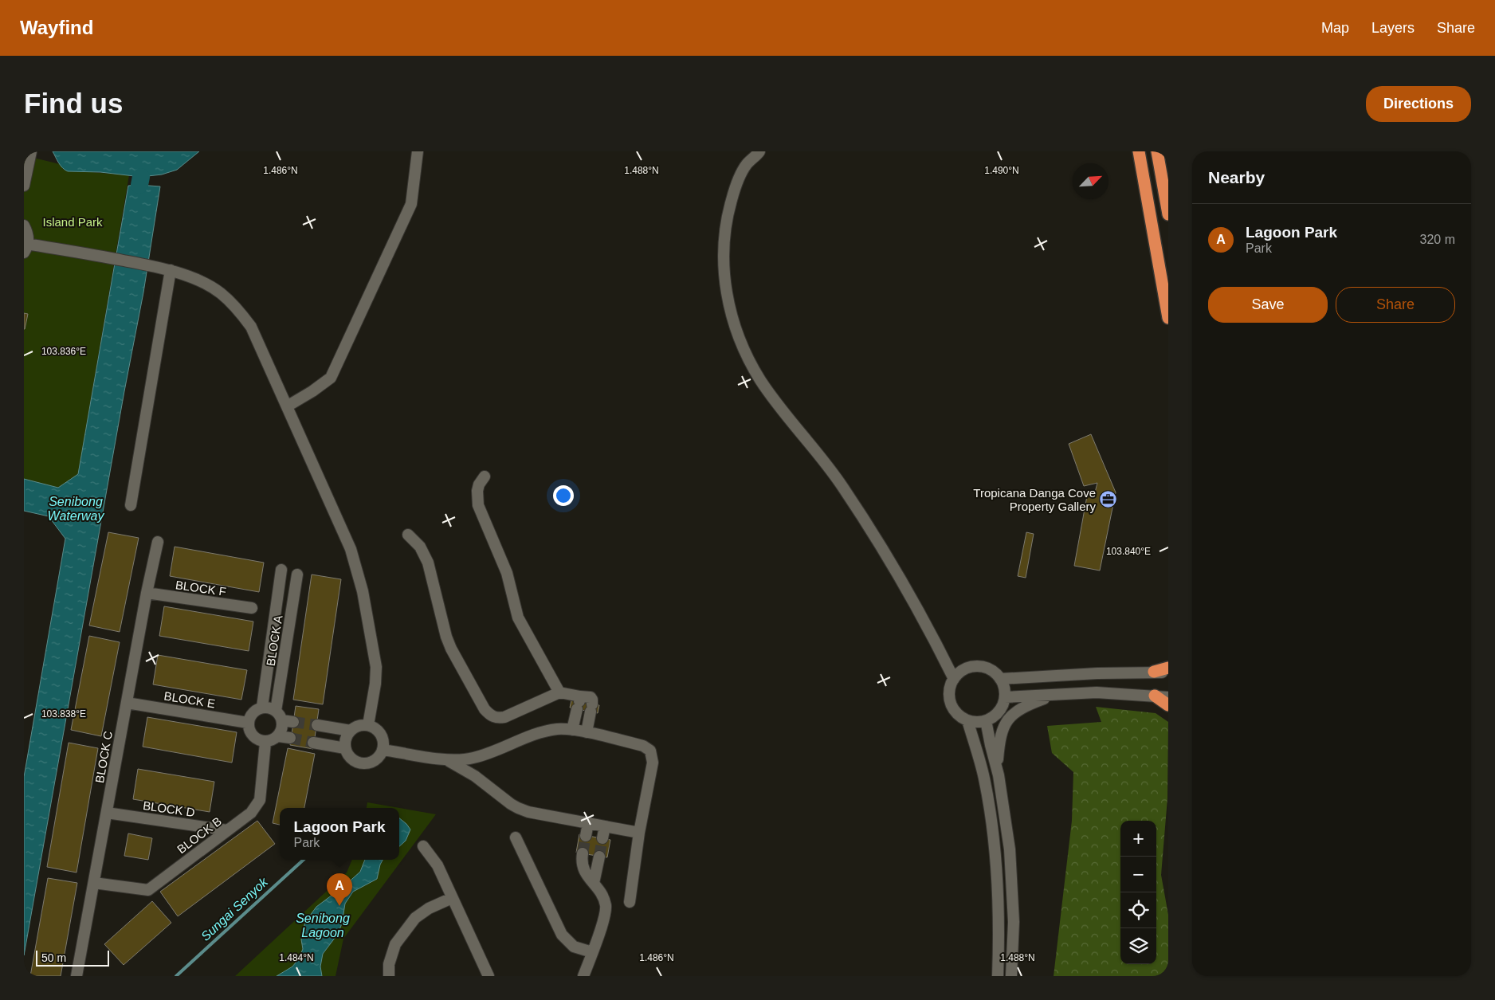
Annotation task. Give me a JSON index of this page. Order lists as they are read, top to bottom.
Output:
{
  "streets": {
    "street": [
      "BLOCK F",
      "BLOCK A",
      "BLOCK E",
      "BLOCK C",
      "BLOCK D",
      "BLOCK B"
    ]
  },
  "crossings": [
    ["BLOCK F", "BLOCK C"],
    ["BLOCK A", "BLOCK E"],
    ["BLOCK A", "BLOCK B"],
    ["BLOCK E", "BLOCK C"],
    ["BLOCK E", "BLOCK B"],
    ["BLOCK C", "BLOCK D"],
    ["BLOCK C", "BLOCK B"],
    ["BLOCK D", "BLOCK B"]
  ],
  "water": ["Senibong Waterway", "Sungai Senyok", "Senibong Lagoon"],
  "parks": ["Island Park"],
  "places": {
    "office": ["Tropicana Danga Cove Property Gallery"]
  },
  "scale_bar": "50 m",
  "north": "top right",
  "page": {
    "header": "Wayfind",
    "nav": ["Map", "Layers", "Share"],
    "buttons": [
      "Directions",
      ["Save", "Share"]
    ],
    "title": "Find us",
    "heading": "Nearby",
    "list": [
      {
        "mark": "A",
        "name": "Lagoon Park",
        "note": "Park",
        "value": "320 m"
      }
    ],
    "popup": ["Lagoon Park", "Park"],
    "map_buttons": ["+", "−"],
    "pins": "A",
    "scale": "50 m"
  },
  "coordinates": [
    "1.486°N",
    "1.488°N",
    "1.490°N",
    "103.836°E",
    "103.840°E",
    "103.838°E",
    "1.484°N"
  ]
}
